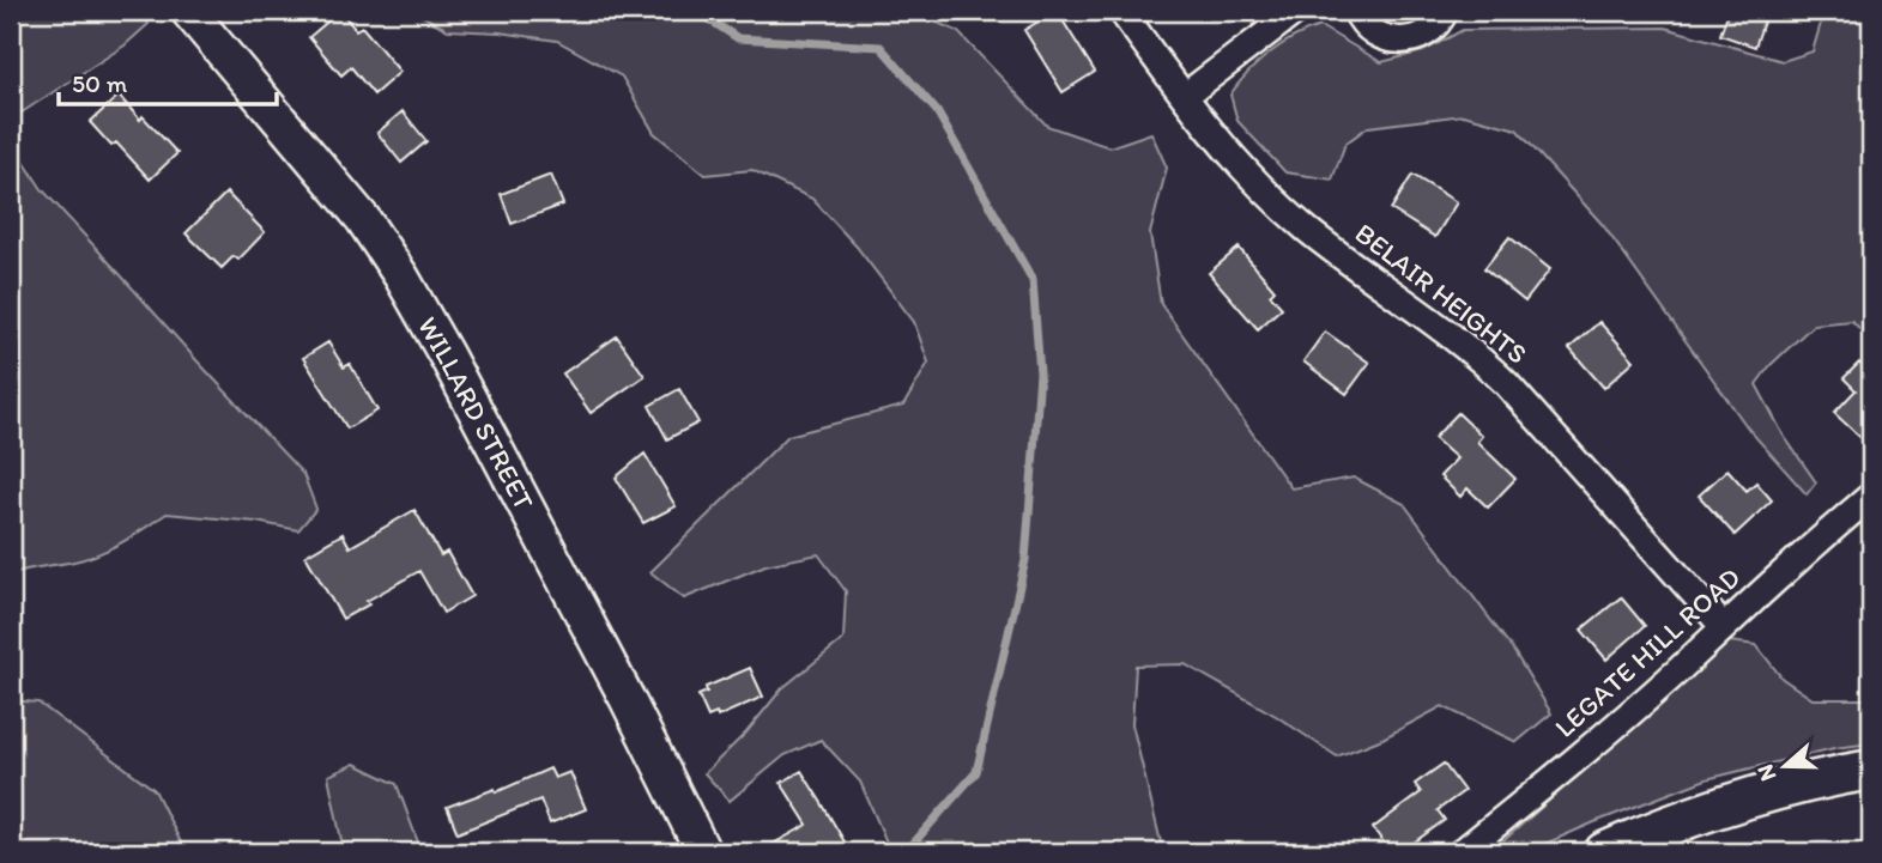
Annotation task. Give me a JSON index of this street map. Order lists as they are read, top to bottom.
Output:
{
  "streets": {
    "street": ["BELAIR HEIGHTS", "WILLARD STREET", "LEGATE HILL ROAD"]
  },
  "crossings": [
    ["BELAIR HEIGHTS", "LEGATE HILL ROAD"]
  ],
  "scale_bar": "50 m",
  "north": "left"
}
